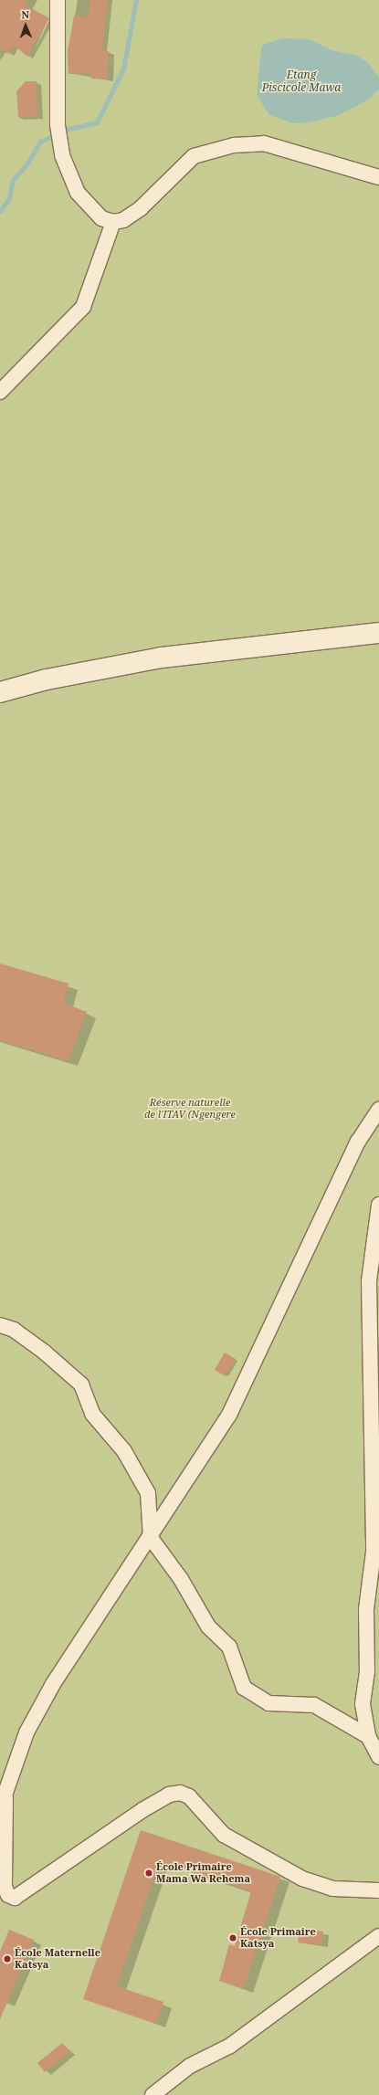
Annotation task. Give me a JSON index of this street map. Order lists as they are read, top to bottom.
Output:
{
  "water": ["Etang Piscicole Mawa"],
  "parks": ["Réserve naturelle de l'ITAV (Ngengere"],
  "places": ["École Primaire Mama Wa Rehema", "École Primaire Katsya", "École Maternelle Katsya"],
  "north": "top"
}
